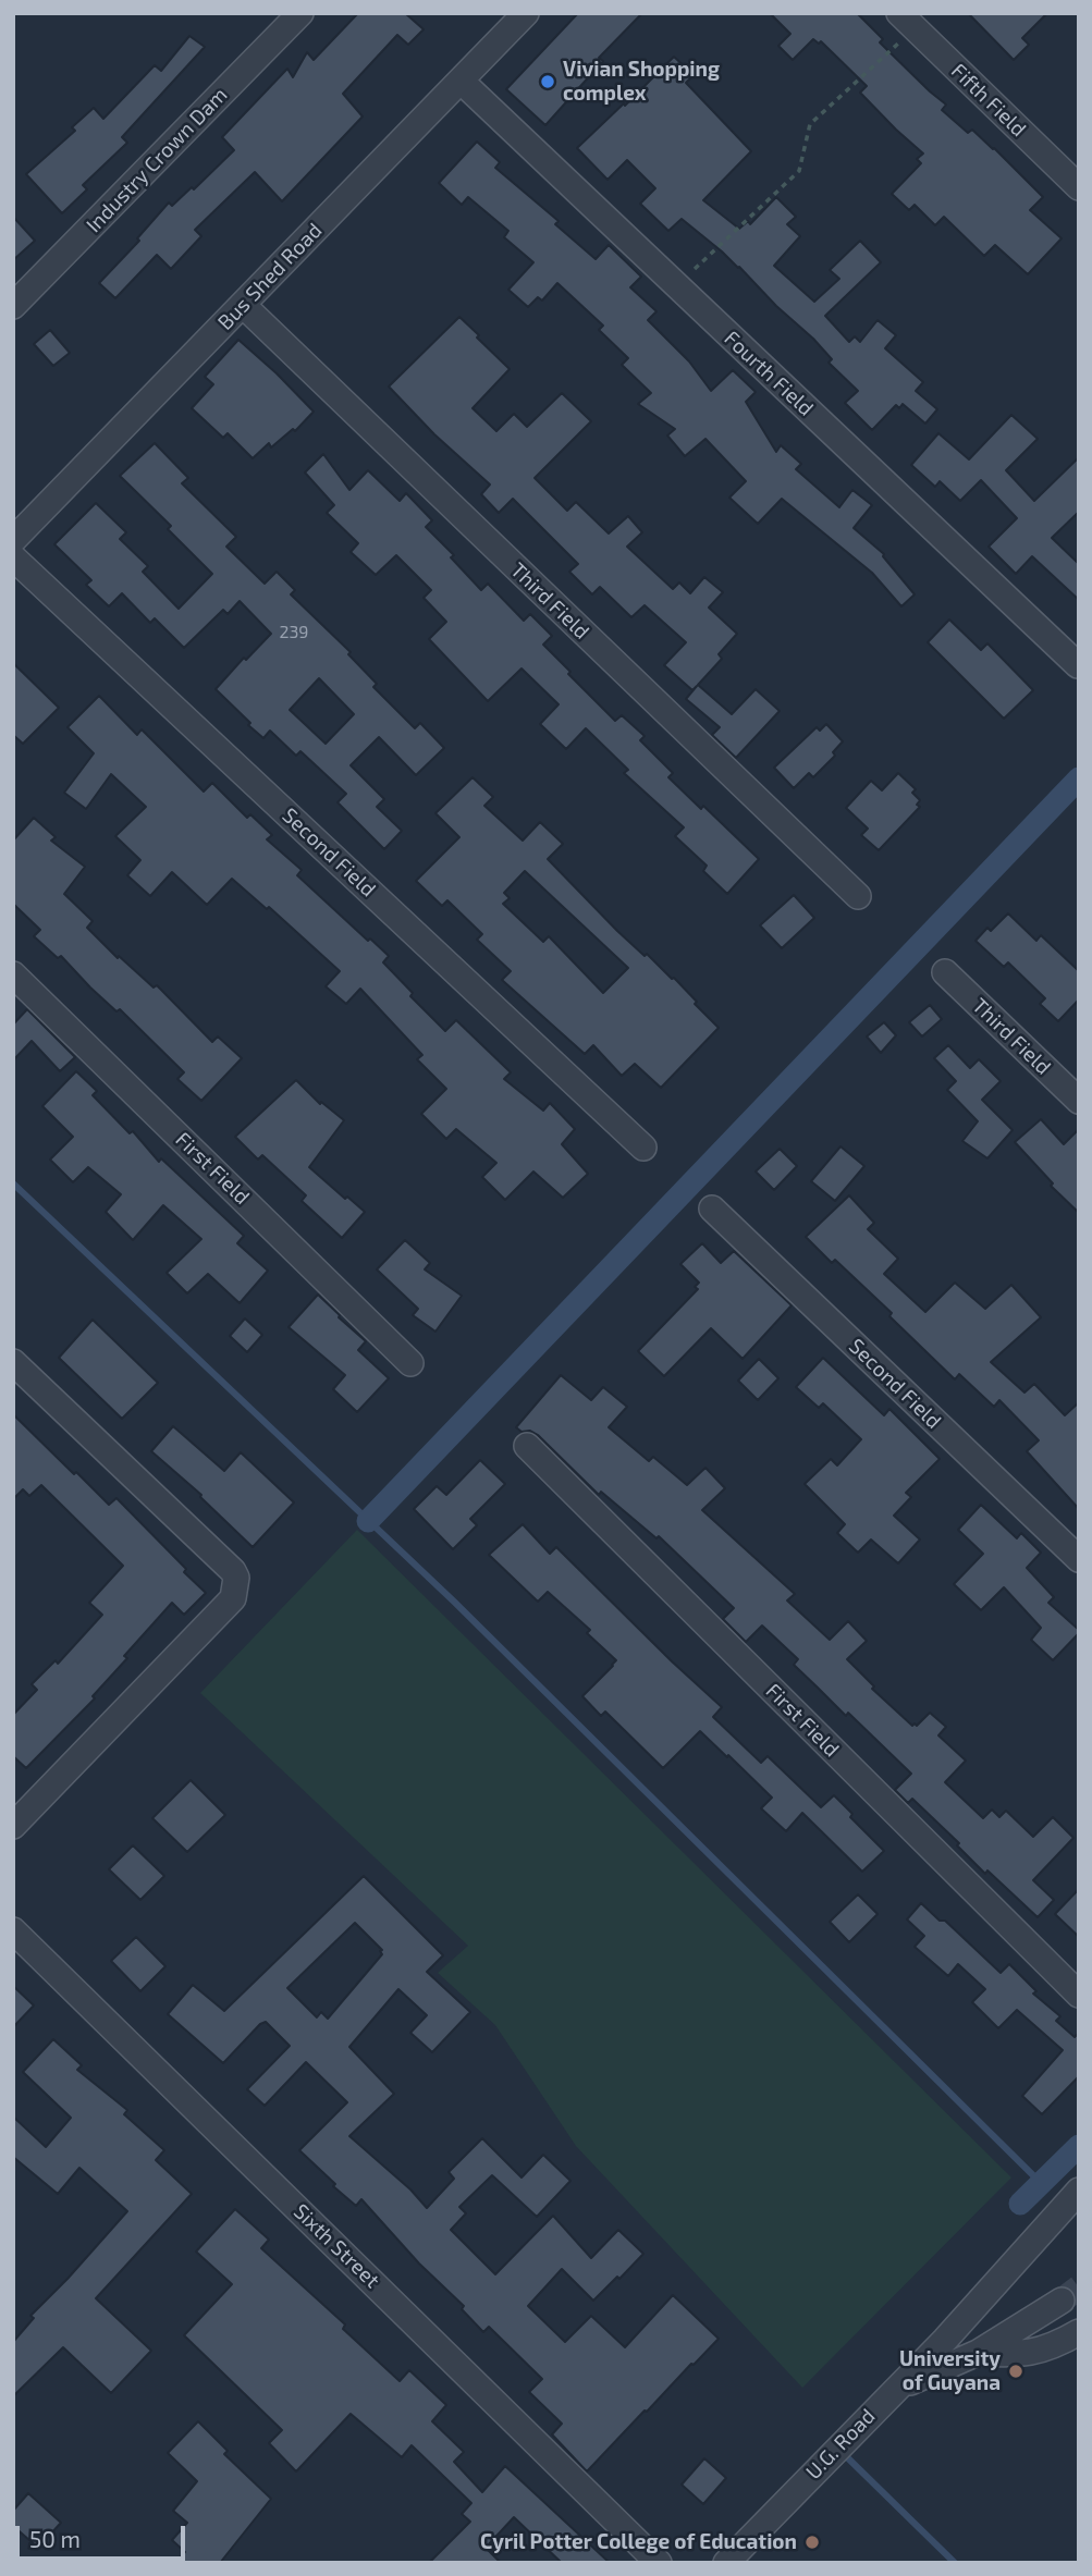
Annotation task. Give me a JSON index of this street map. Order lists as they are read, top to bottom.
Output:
{
  "streets": {
    "street": [
      "Fifth Field",
      "Industry Crown Dam",
      "Bus Shed Road",
      "Fourth Field",
      "Third Field",
      "Second Field",
      "First Field",
      "Sixth Street",
      "U.G. Road"
    ]
  },
  "crossings": [
    ["Bus Shed Road", "Fourth Field"],
    ["Bus Shed Road", "Third Field"]
  ],
  "places": ["Vivian Shopping complex", "University of Guyana", "Cyril Potter College of Education"],
  "house_numbers": ["239"],
  "scale_bar": "50 m"
}
